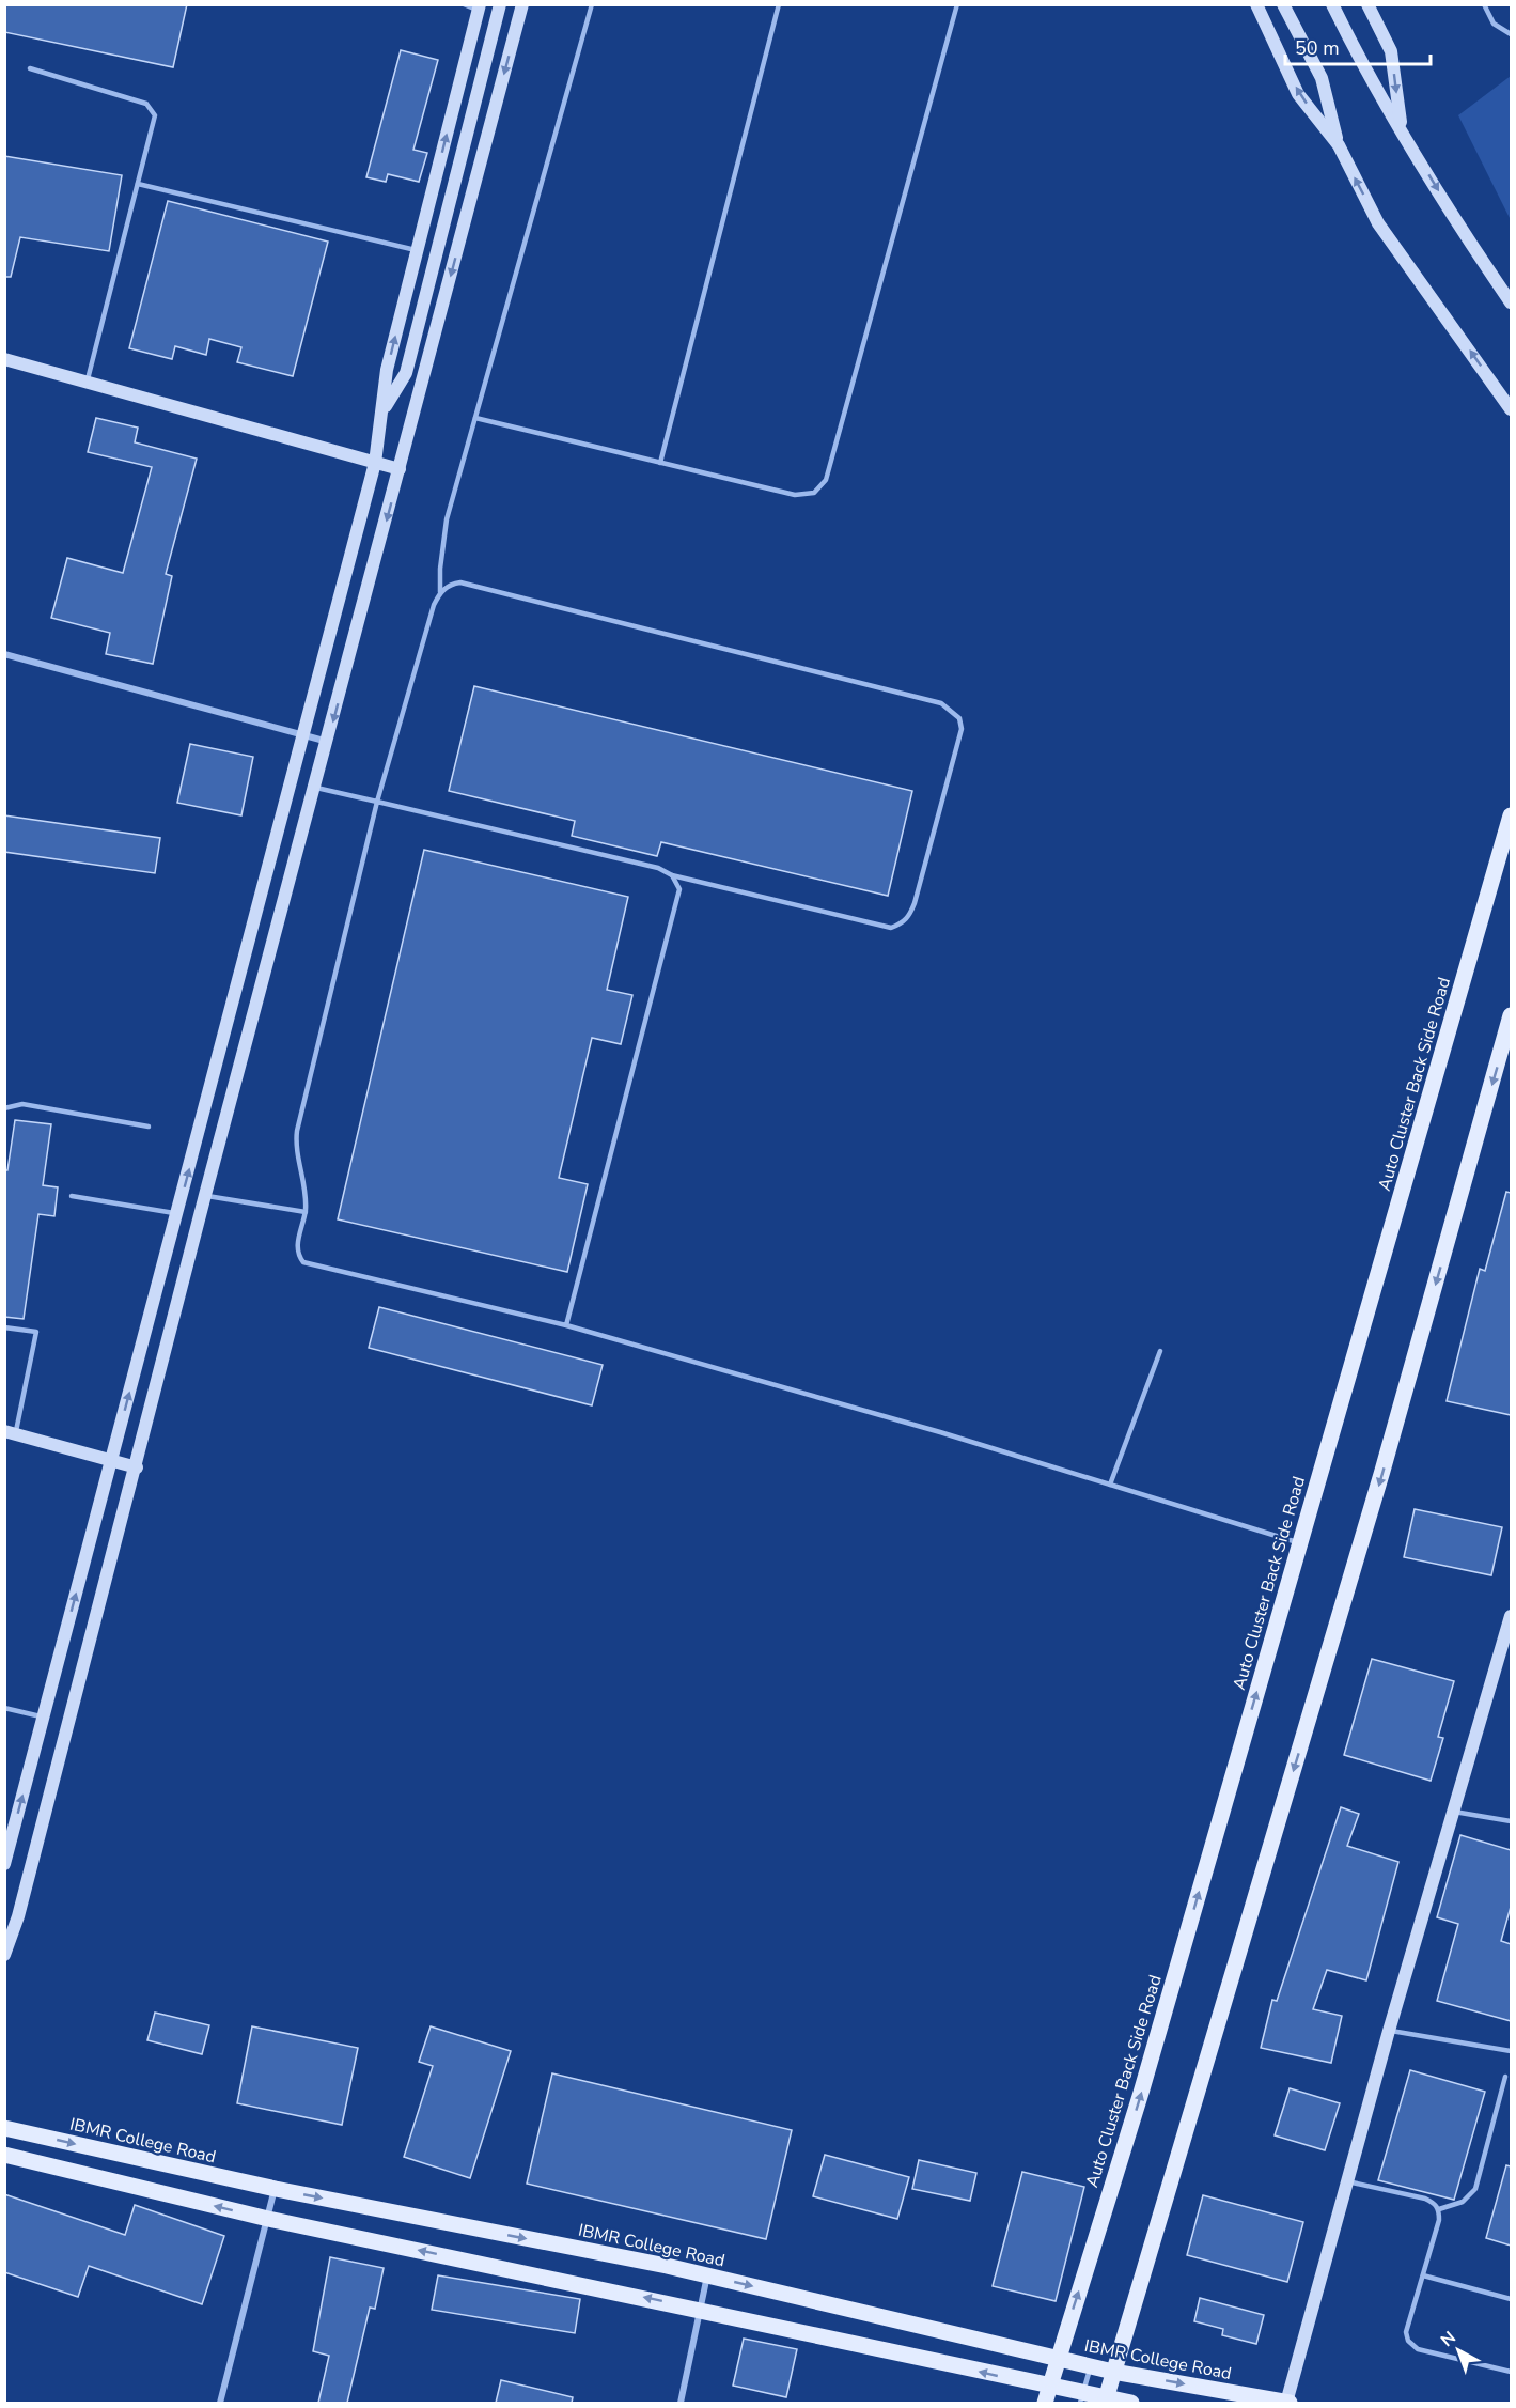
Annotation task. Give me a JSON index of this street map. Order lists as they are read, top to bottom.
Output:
{
  "streets": {
    "main road": ["Auto Cluster Back Side Road", "IBMR College Road"]
  },
  "crossings": [
    ["Auto Cluster Back Side Road", "IBMR College Road"]
  ],
  "scale_bar": "50 m",
  "north": "top left"
}
